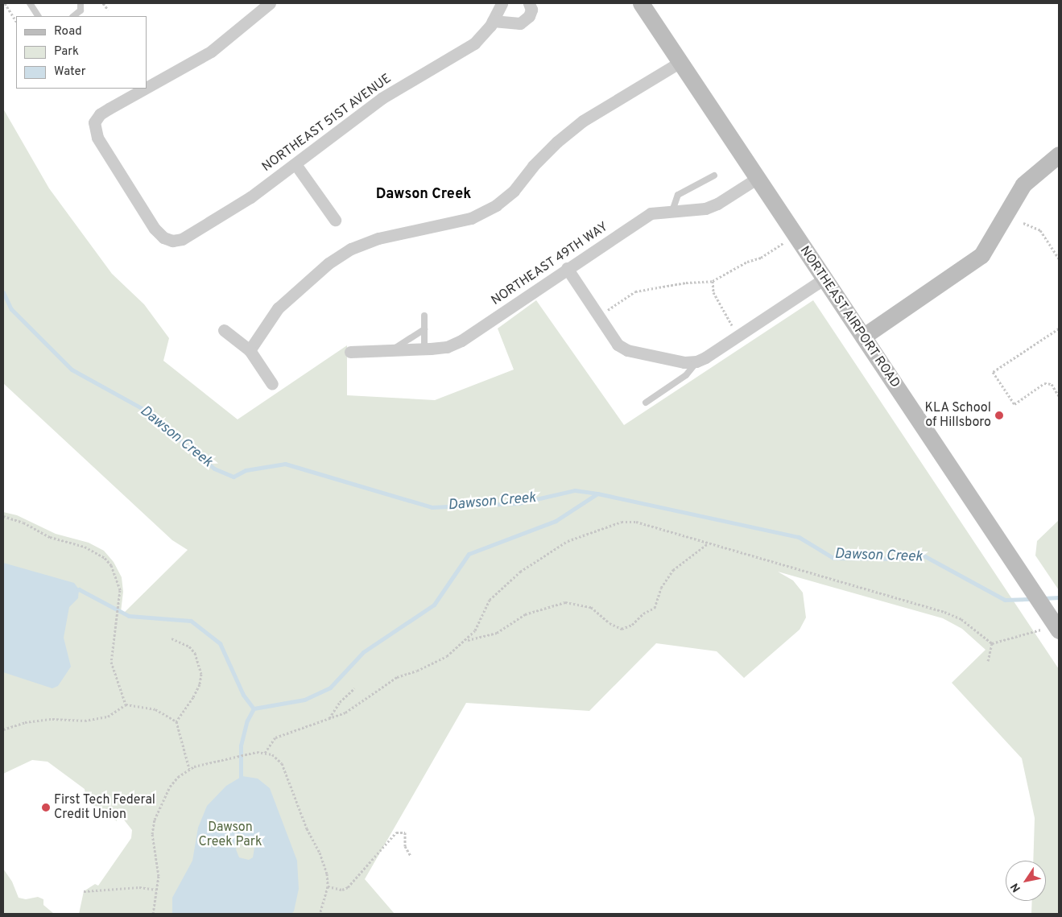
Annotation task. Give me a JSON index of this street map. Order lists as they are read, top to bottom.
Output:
{
  "streets": {
    "street": ["NORTHEAST 51ST AVENUE", "NORTHEAST 49TH WAY", "NORTHEAST AIRPORT ROAD"]
  },
  "crossings": [
    ["NORTHEAST 49TH WAY", "NORTHEAST AIRPORT ROAD"]
  ],
  "districts": ["Dawson Creek"],
  "water": ["Dawson Creek"],
  "parks": ["Dawson Creek Park"],
  "places": ["KLA School of Hillsboro", "First Tech Federal Credit Union"],
  "legend": ["Road", "Park", "Water"],
  "north": "bottom left"
}
